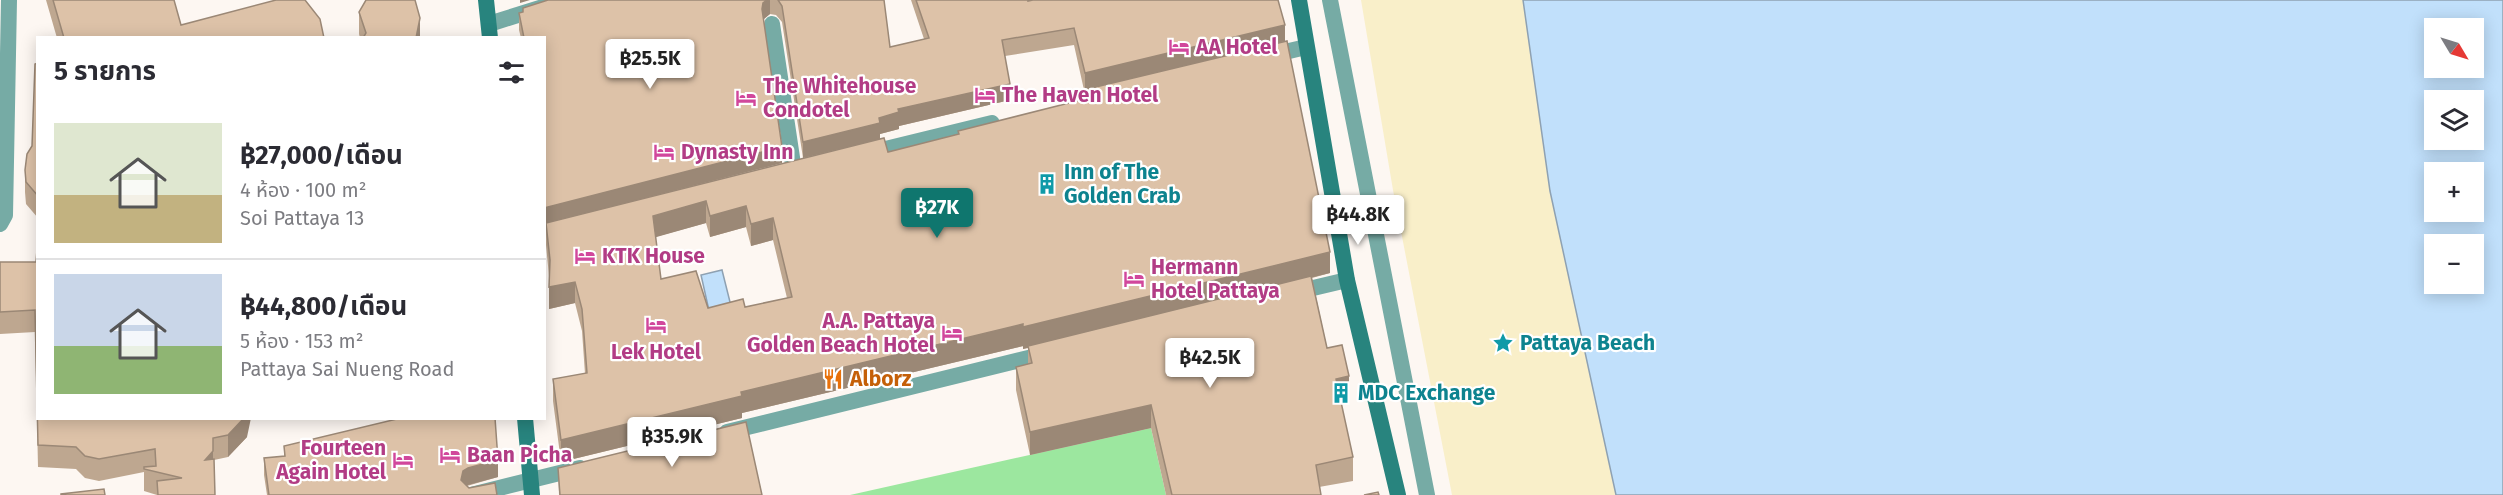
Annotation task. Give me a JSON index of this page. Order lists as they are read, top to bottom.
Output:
{
  "places": {
    "hotel": [
      "AA Hotel",
      "The Haven Hotel",
      "The Whitehouse Condotel",
      "Dynasty Inn",
      "KTK House",
      "Hermann Hotel Pattaya",
      "Lek Hotel",
      "A.A. Pattaya Golden Beach Hotel",
      "Baan Picha",
      "Fourteen Again Hotel"
    ],
    "building": ["Inn of The Golden Crab", "MDC Exchange"],
    "place": ["Pattaya Beach"],
    "restaurant": ["Alborz"]
  },
  "north": "bottom right",
  "page": {
    "map_buttons": ["+", "−"],
    "heading": "5 รายการ",
    "price": [
      "฿25.5K",
      "฿27K",
      "฿44.8K",
      "฿42.5K",
      "฿35.9K"
    ],
    "list": [
      {
        "name": "฿27,000/เดือน",
        "note": "4 ห้อง · 100 m² · Soi Pattaya 13"
      },
      {
        "name": "฿44,800/เดือน",
        "note": "5 ห้อง · 153 m² · Pattaya Sai Nueng Road"
      }
    ]
  }
}
